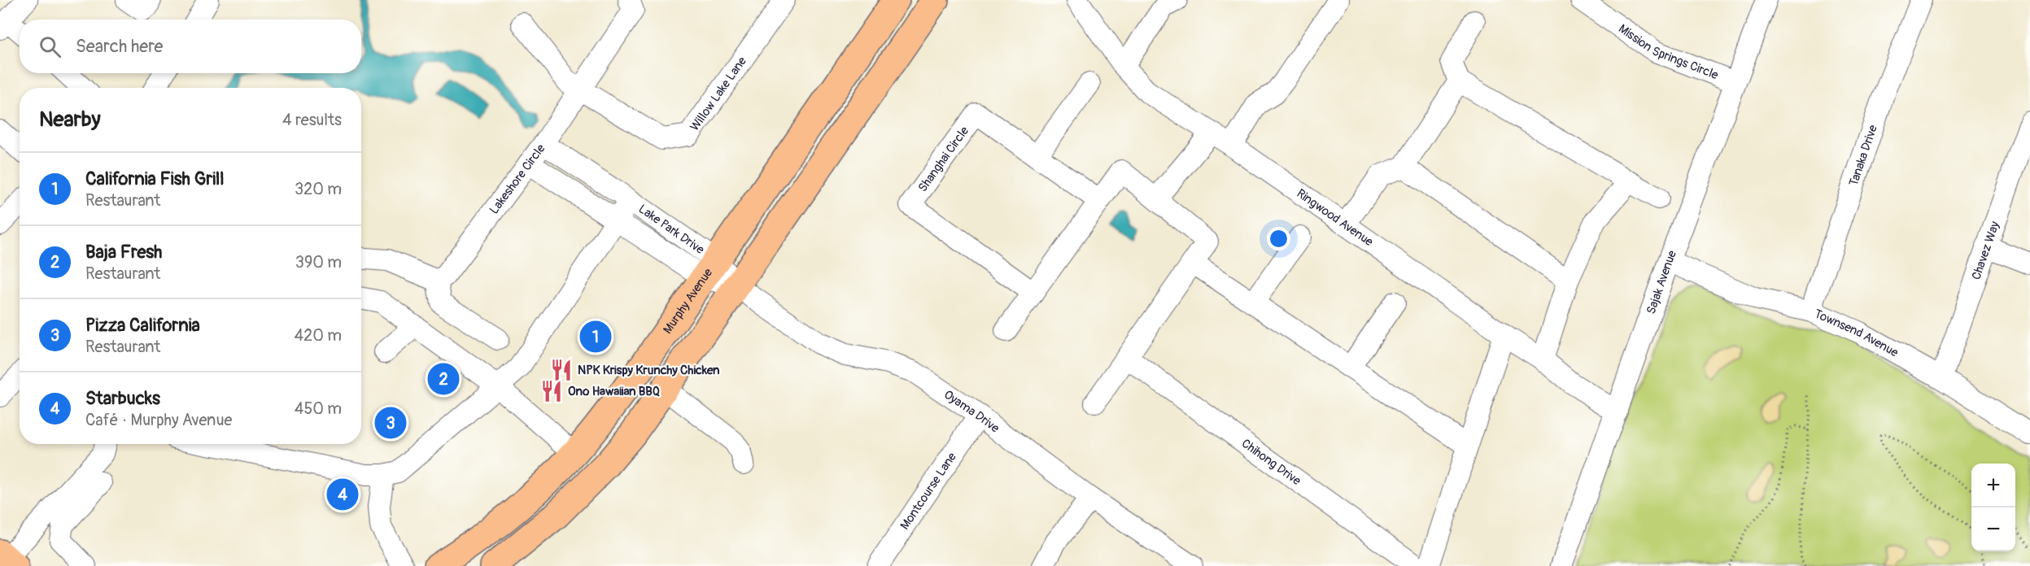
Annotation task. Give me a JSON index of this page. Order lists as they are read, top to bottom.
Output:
{
  "streets": {
    "main road": ["Murphy Avenue"],
    "street": [
      "Mission Springs Circle",
      "Willow Lake Lane",
      "Tanaka Drive",
      "Shanghai Circle",
      "Lakeshore Circle",
      "Ringwood Avenue",
      "Lake Park Drive",
      "Chavez Way",
      "Sajak Avenue",
      "Townsend Avenue",
      "Oyama Drive",
      "Chihong Drive",
      "Montcourse Lane"
    ]
  },
  "crossings": [
    ["Mission Springs Circle", "Sajak Avenue"],
    ["Willow Lake Lane", "Lakeshore Circle"],
    ["Tanaka Drive", "Townsend Avenue"],
    ["Lakeshore Circle", "Lake Park Drive"],
    ["Ringwood Avenue", "Sajak Avenue"],
    ["Lake Park Drive", "Murphy Avenue"],
    ["Lake Park Drive", "Oyama Drive"],
    ["Chavez Way", "Townsend Avenue"],
    ["Sajak Avenue", "Townsend Avenue"],
    ["Oyama Drive", "Montcourse Lane"]
  ],
  "places": {
    "restaurant": ["NPK Krispy Krunchy Chicken", "Ono Hawaiian BBQ"]
  },
  "page": {
    "search": "Search here",
    "heading": ["Nearby", "4 results"],
    "list": [
      {
        "mark": "1",
        "name": "California Fish Grill",
        "note": "Restaurant",
        "value": "320 m"
      },
      {
        "mark": "2",
        "name": "Baja Fresh",
        "note": "Restaurant",
        "value": "390 m"
      },
      {
        "mark": "3",
        "name": "Pizza California",
        "note": "Restaurant",
        "value": "420 m"
      },
      {
        "mark": "4",
        "name": "Starbucks",
        "note": "Café · Murphy Avenue",
        "value": "450 m"
      }
    ],
    "pins": [
      "1",
      "2",
      "3",
      "4"
    ],
    "map_buttons": ["+", "−"]
  }
}
